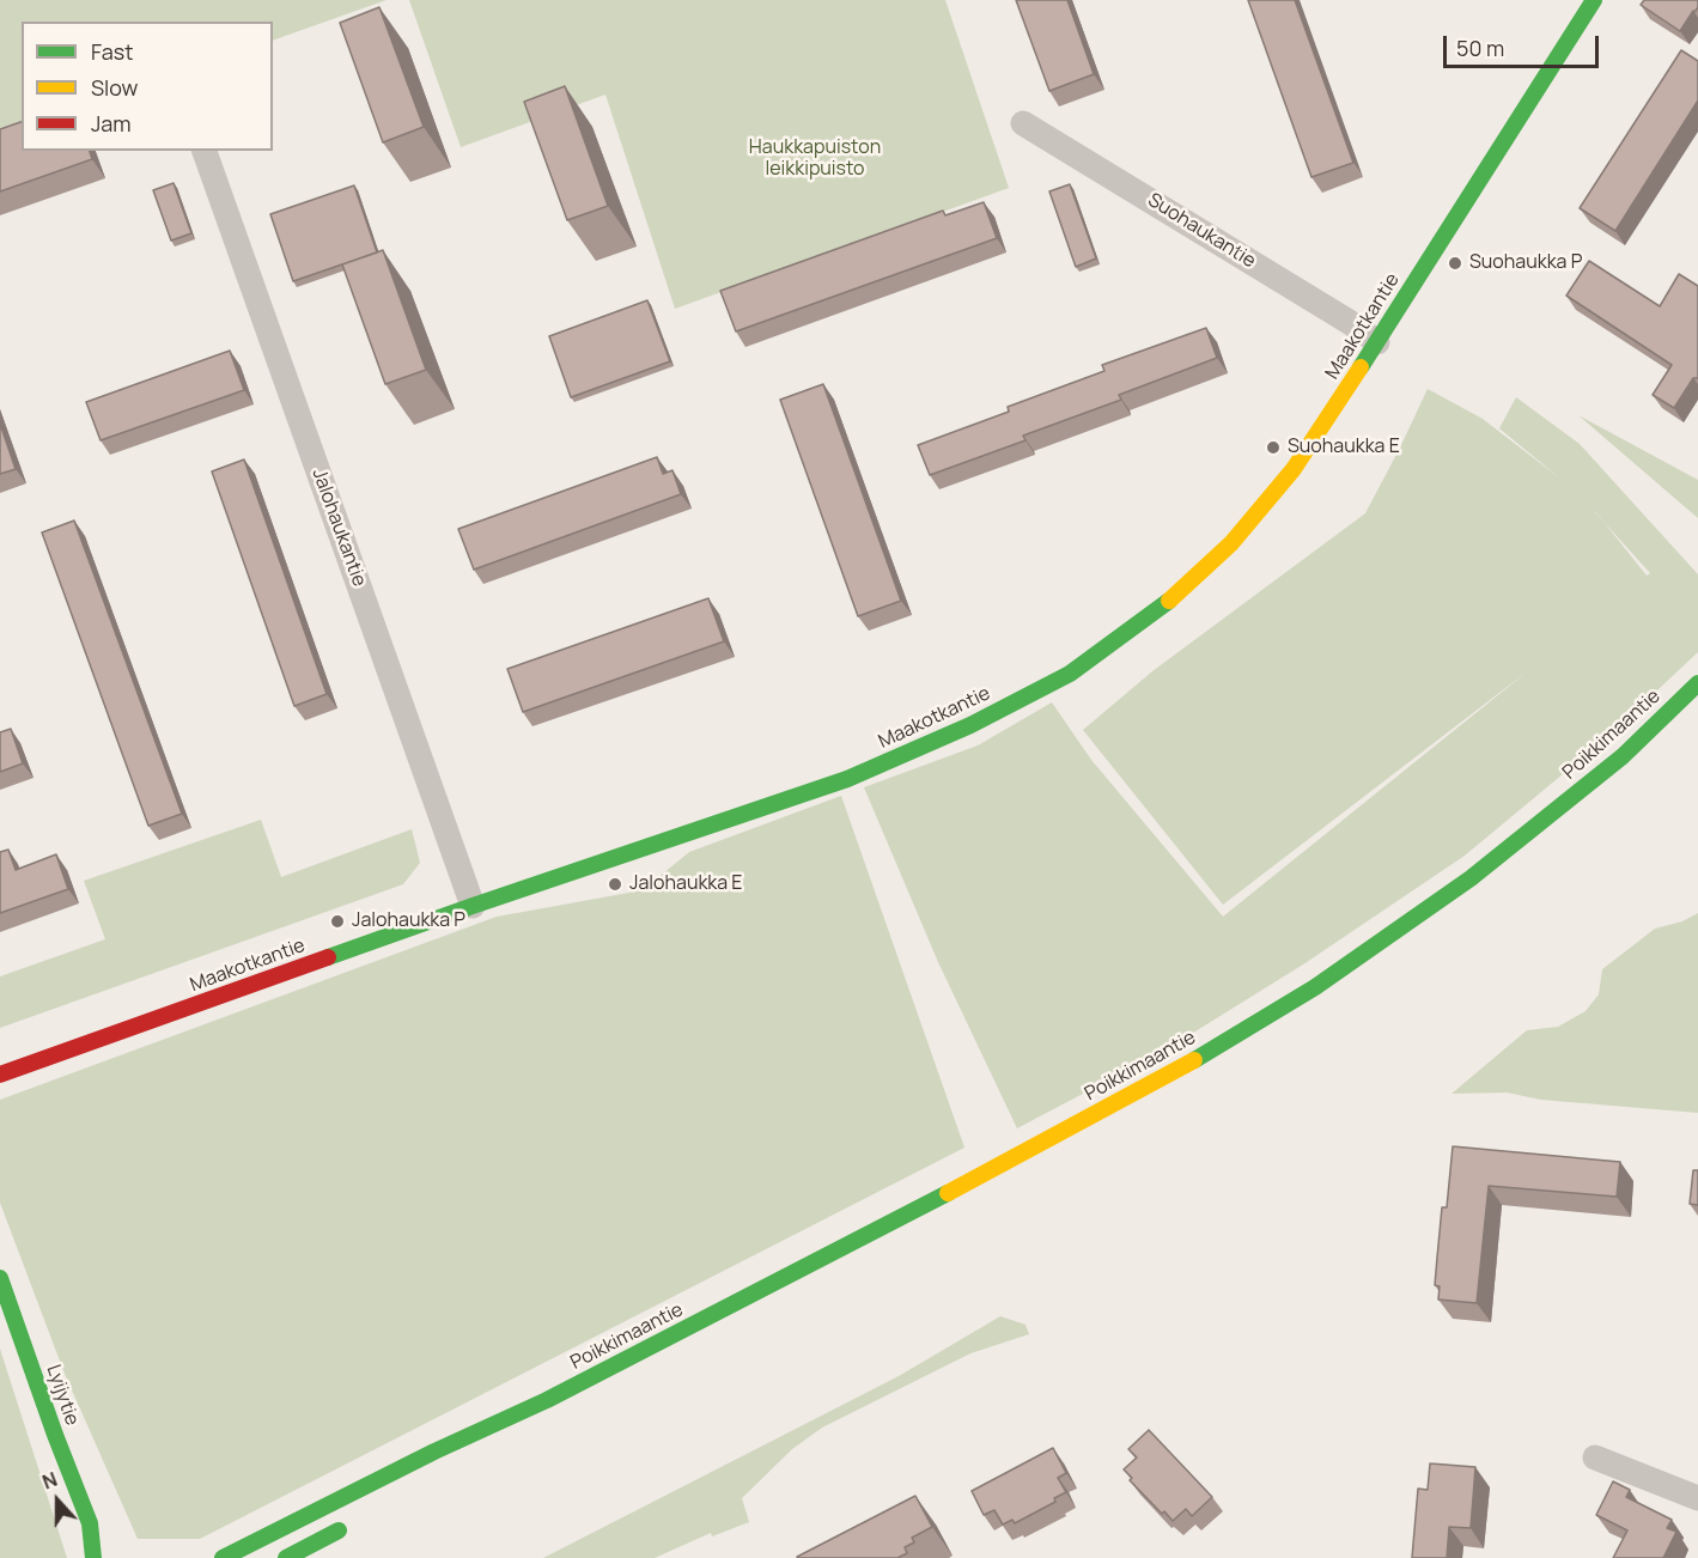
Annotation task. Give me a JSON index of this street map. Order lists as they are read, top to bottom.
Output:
{
  "streets": {
    "street": [
      "Suohaukantie",
      "Maakotkantie",
      "Jalohaukantie",
      "Poikkimaantie",
      "Lyijytie"
    ]
  },
  "crossings": [
    ["Suohaukantie", "Maakotkantie"],
    ["Maakotkantie", "Jalohaukantie"]
  ],
  "parks": ["Haukkapuiston leikkipuisto"],
  "places": [
    "Suohaukka P",
    "Suohaukka E",
    "Jalohaukka E",
    "Jalohaukka P"
  ],
  "legend": ["Fast", "Slow", "Jam"],
  "scale_bar": "50 m",
  "north": "top"
}
